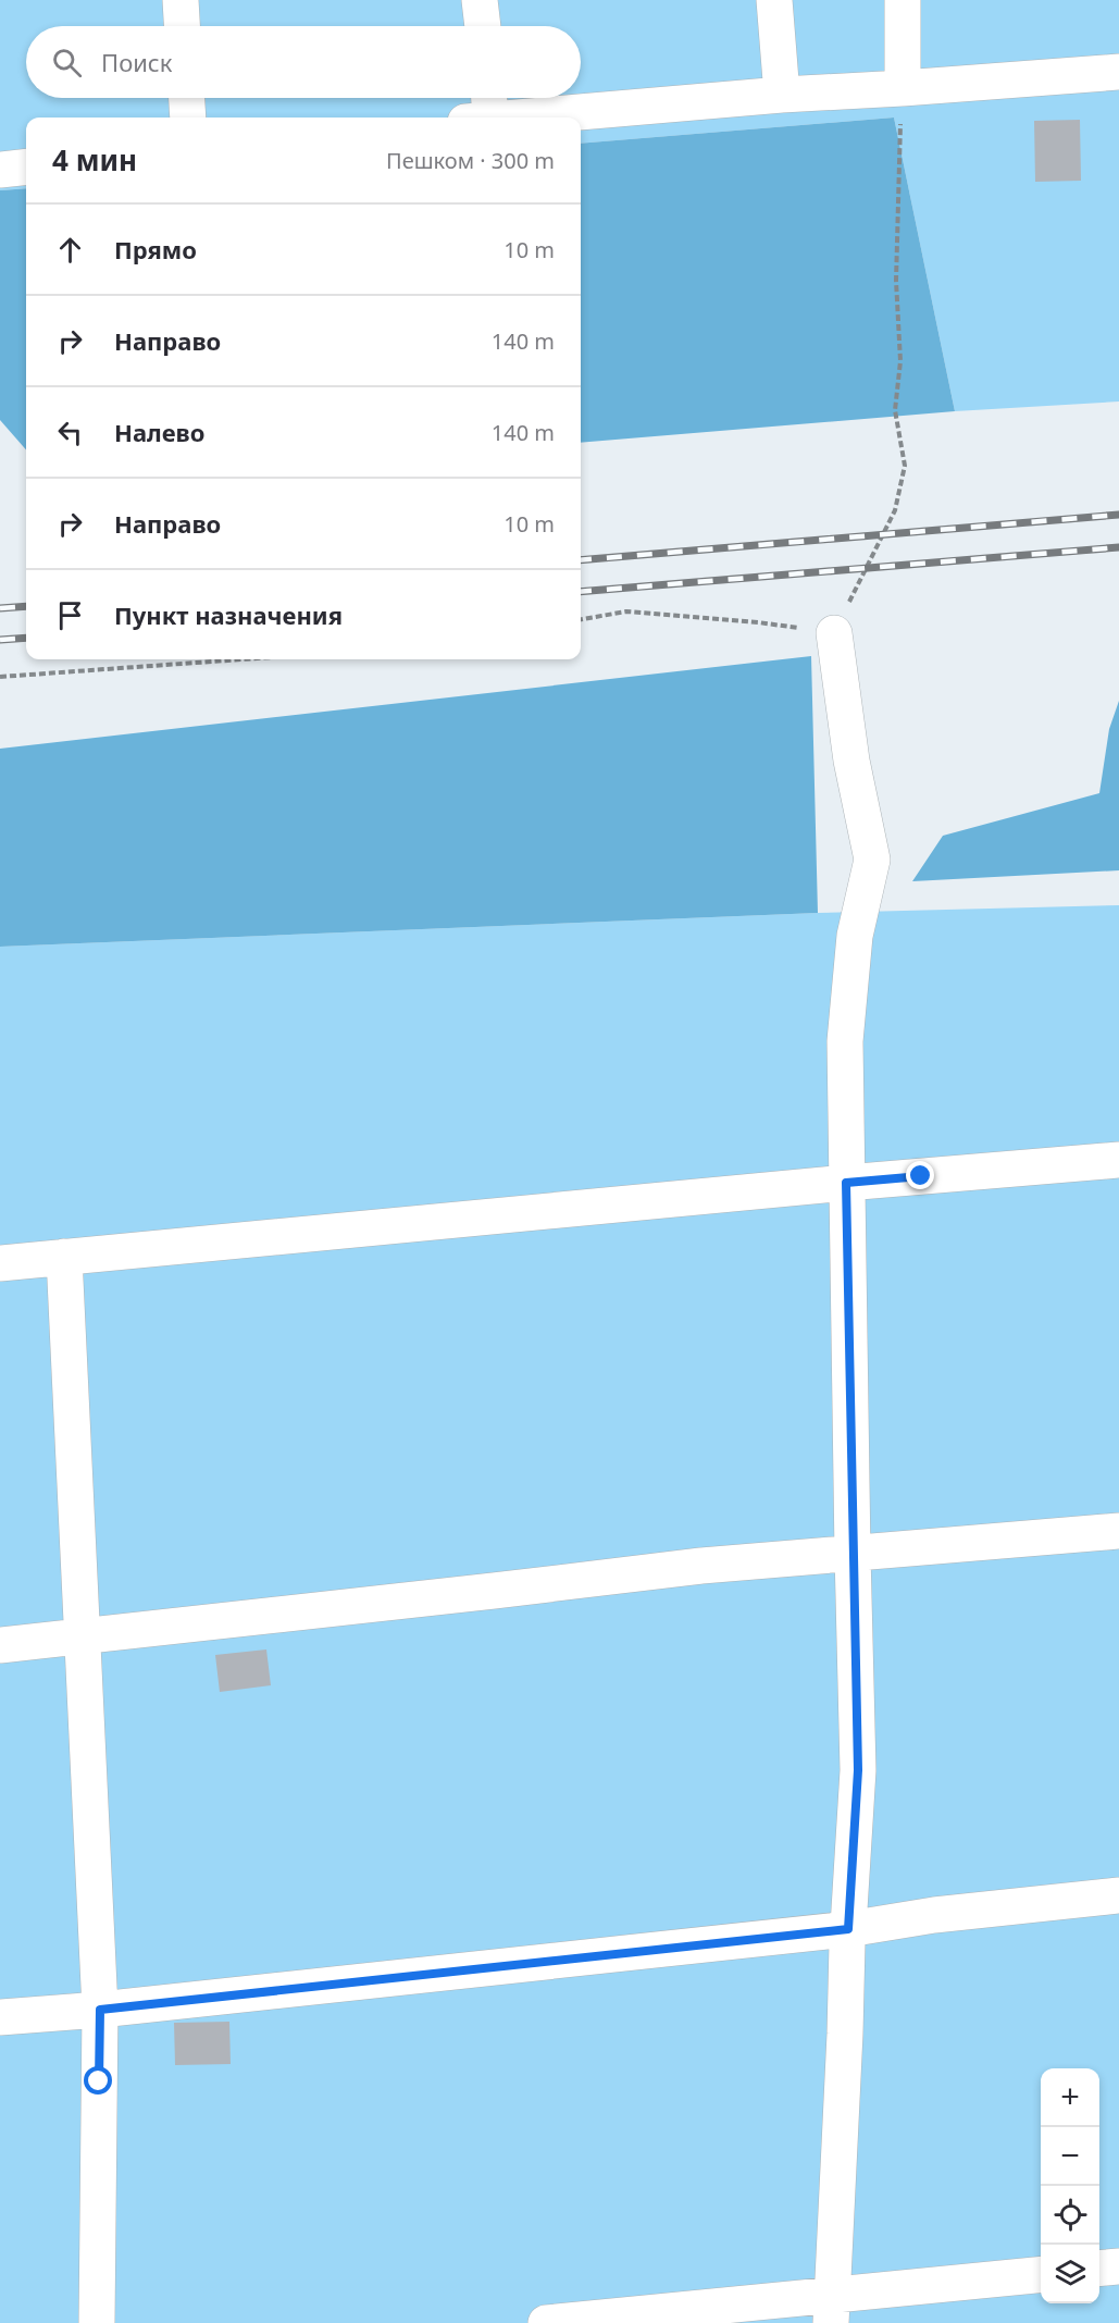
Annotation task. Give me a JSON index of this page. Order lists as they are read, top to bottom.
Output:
{
  "page": {
    "search": "Поиск",
    "heading": ["4 мин", "Пешком · 300 m"],
    "list": [
      ["Прямо", "10 m"],
      ["Направо", "140 m"],
      ["Налево", "140 m"],
      ["Направо", "10 m"],
      "Пункт назначения"
    ],
    "map_buttons": ["+", "−"]
  }
}
